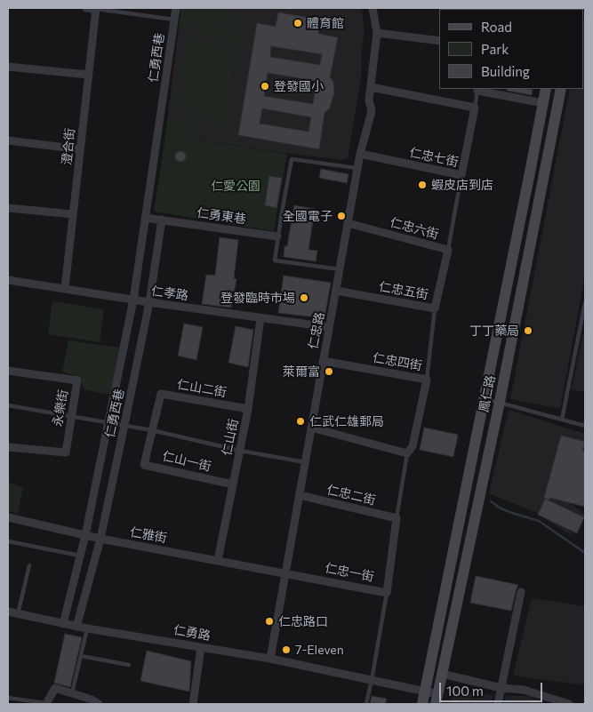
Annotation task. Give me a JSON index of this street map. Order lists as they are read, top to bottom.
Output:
{
  "streets": {
    "main road": ["鳳仁路"],
    "street": [
      "仁勇西巷",
      "澄合街",
      "仁忠七街",
      "仁勇東巷",
      "仁忠六街",
      "仁忠五街",
      "仁孝路",
      "仁忠路",
      "仁忠四街",
      "仁山二街",
      "永樂街",
      "仁山街",
      "仁山一街",
      "仁忠二街",
      "仁雅街",
      "仁忠一街",
      "仁勇路"
    ]
  },
  "crossings": [
    ["仁勇西巷", "仁勇東巷"],
    ["仁勇西巷", "仁孝路"],
    ["仁勇西巷", "仁雅街"],
    ["仁勇西巷", "仁勇路"],
    ["澄合街", "仁孝路"],
    ["仁忠七街", "仁忠路"],
    ["仁忠六街", "仁忠五街"],
    ["仁忠六街", "仁忠路"],
    ["仁忠五街", "仁忠路"],
    ["仁孝路", "仁忠路"],
    ["仁孝路", "仁山街"],
    ["仁忠路", "仁忠四街"],
    ["仁忠路", "仁忠二街"],
    ["仁忠路", "仁雅街"],
    ["仁忠路", "仁忠一街"],
    ["仁忠路", "仁勇路"],
    ["仁山二街", "仁山街"],
    ["仁山二街", "仁山一街"],
    ["鳳仁路", "仁勇路"],
    ["仁山街", "仁山一街"],
    ["仁山街", "仁雅街"],
    ["仁忠二街", "仁忠一街"],
    ["仁雅街", "仁忠一街"]
  ],
  "parks": ["仁愛公園"],
  "places": [
    "體育館",
    "登發國小",
    "蝦皮店到店",
    "全國電子",
    "登發臨時市場",
    "丁丁藥局",
    "萊爾富",
    "仁武仁雄郵局",
    "仁忠路口",
    "7-Eleven"
  ],
  "legend": ["Road", "Park", "Building"],
  "scale_bar": "100 m"
}
